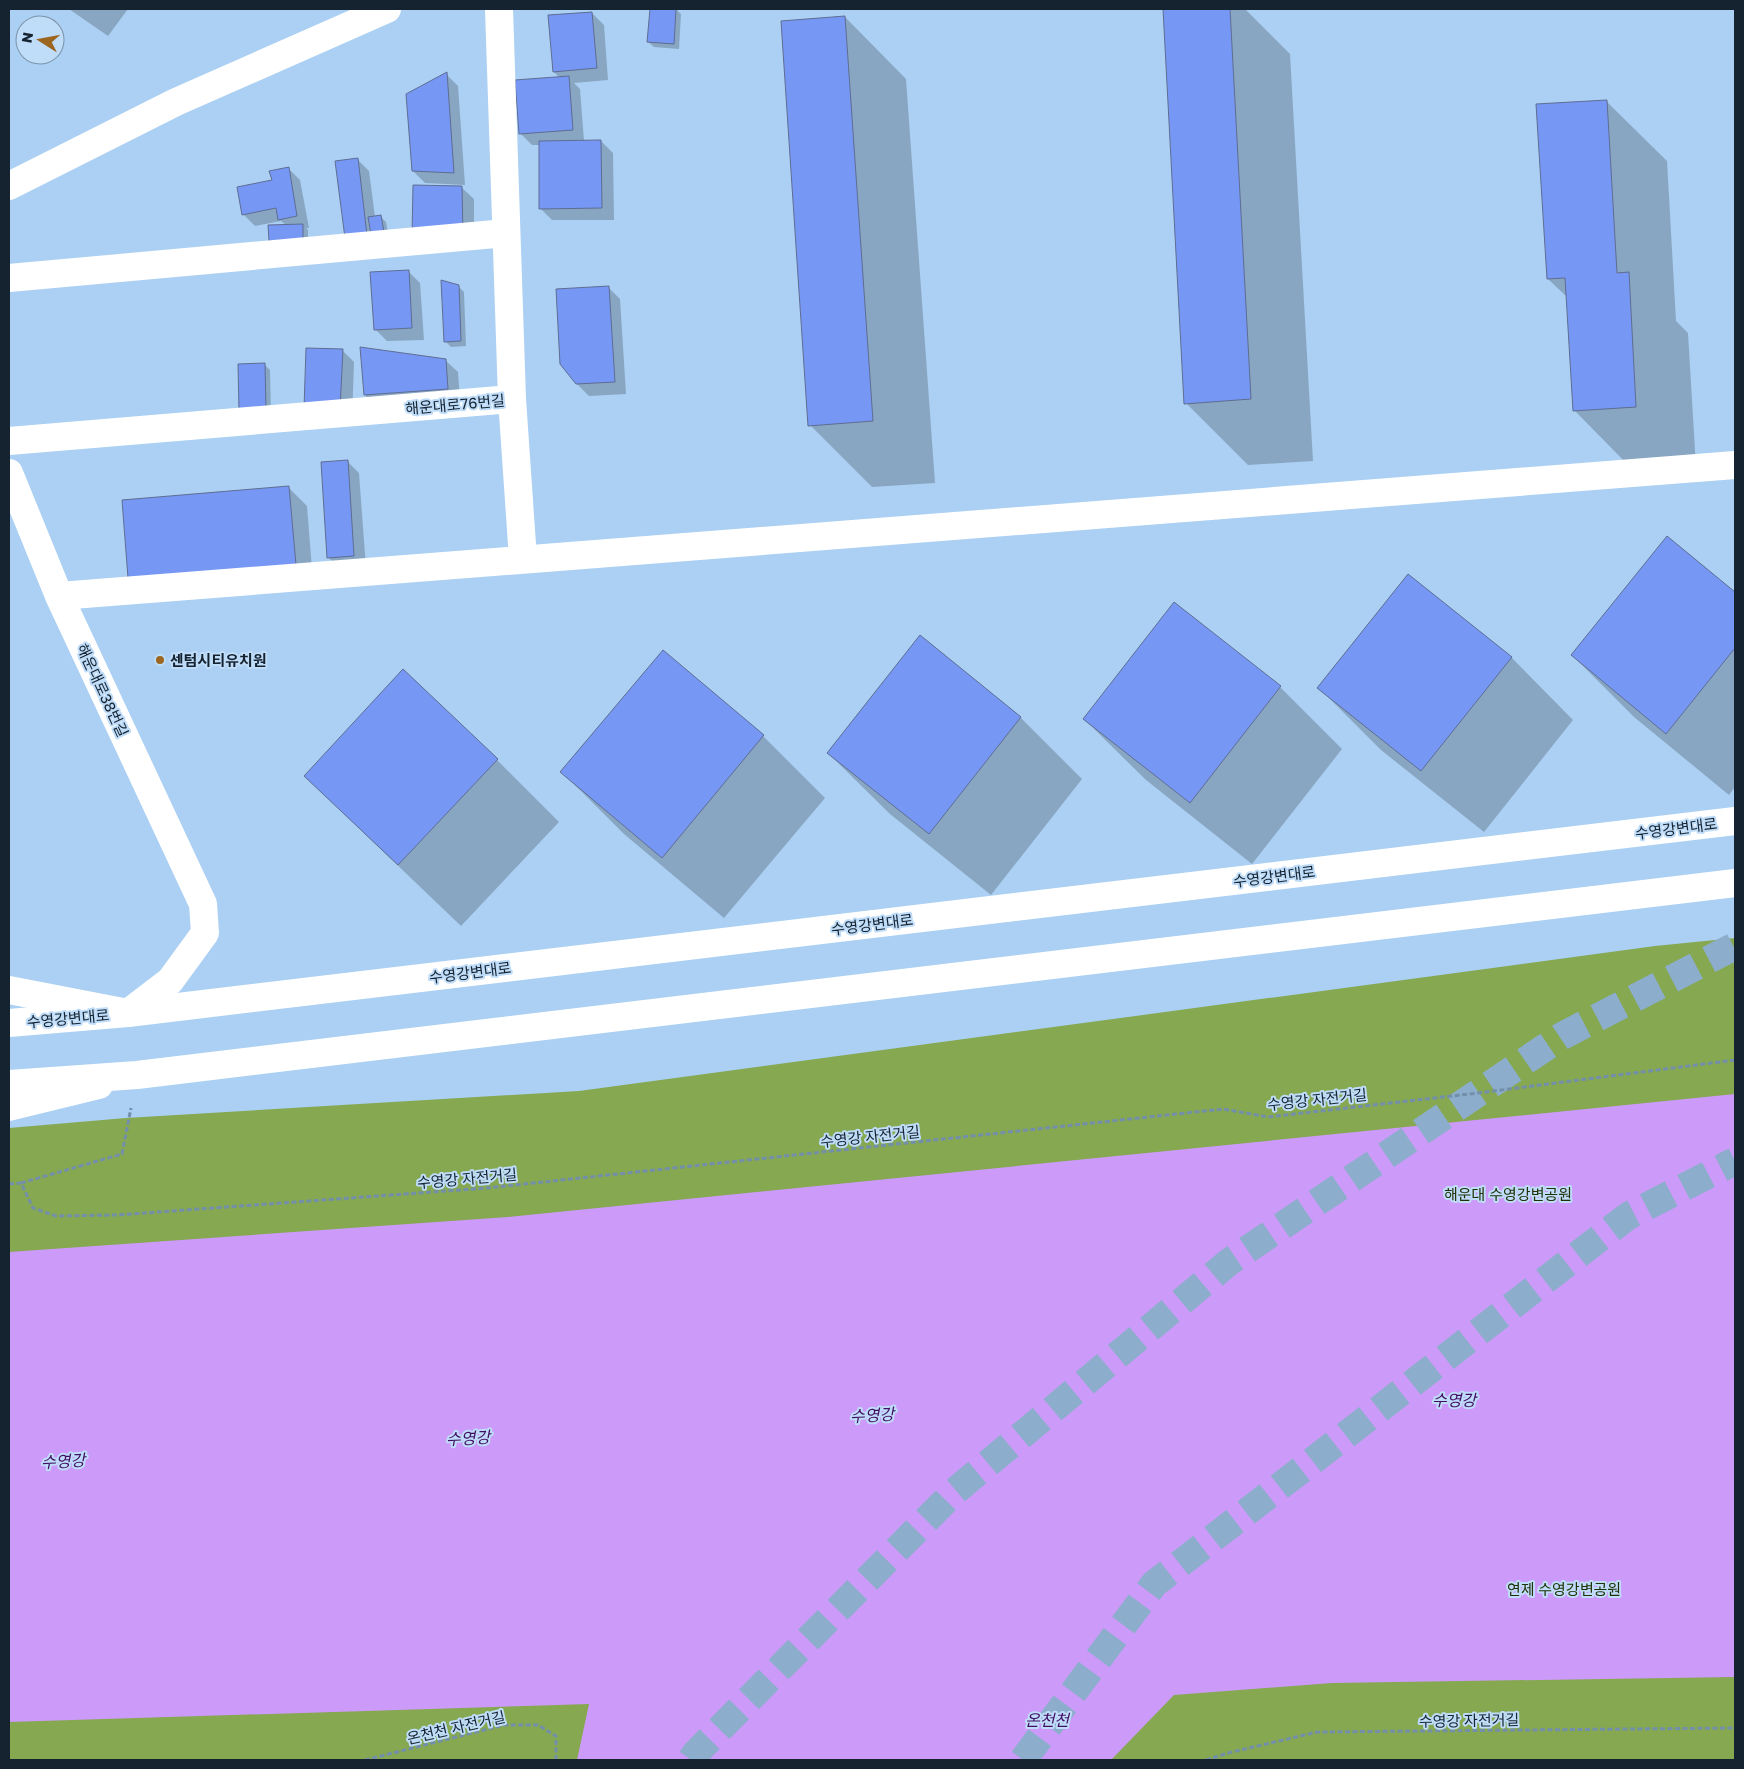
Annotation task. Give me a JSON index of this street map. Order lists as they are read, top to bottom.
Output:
{
  "streets": {
    "street": ["해운대로76번길", "해운대로38번길", "수영강변대로"],
    "path": ["수영강 자전거길", "온천천 자전거길"]
  },
  "crossings": [
    ["해운대로38번길", "수영강변대로"]
  ],
  "water": ["수영강", "온천천"],
  "parks": ["해운대 수영강변공원", "연제 수영강변공원"],
  "places": ["센텀시티유치원"],
  "north": "left"
}
